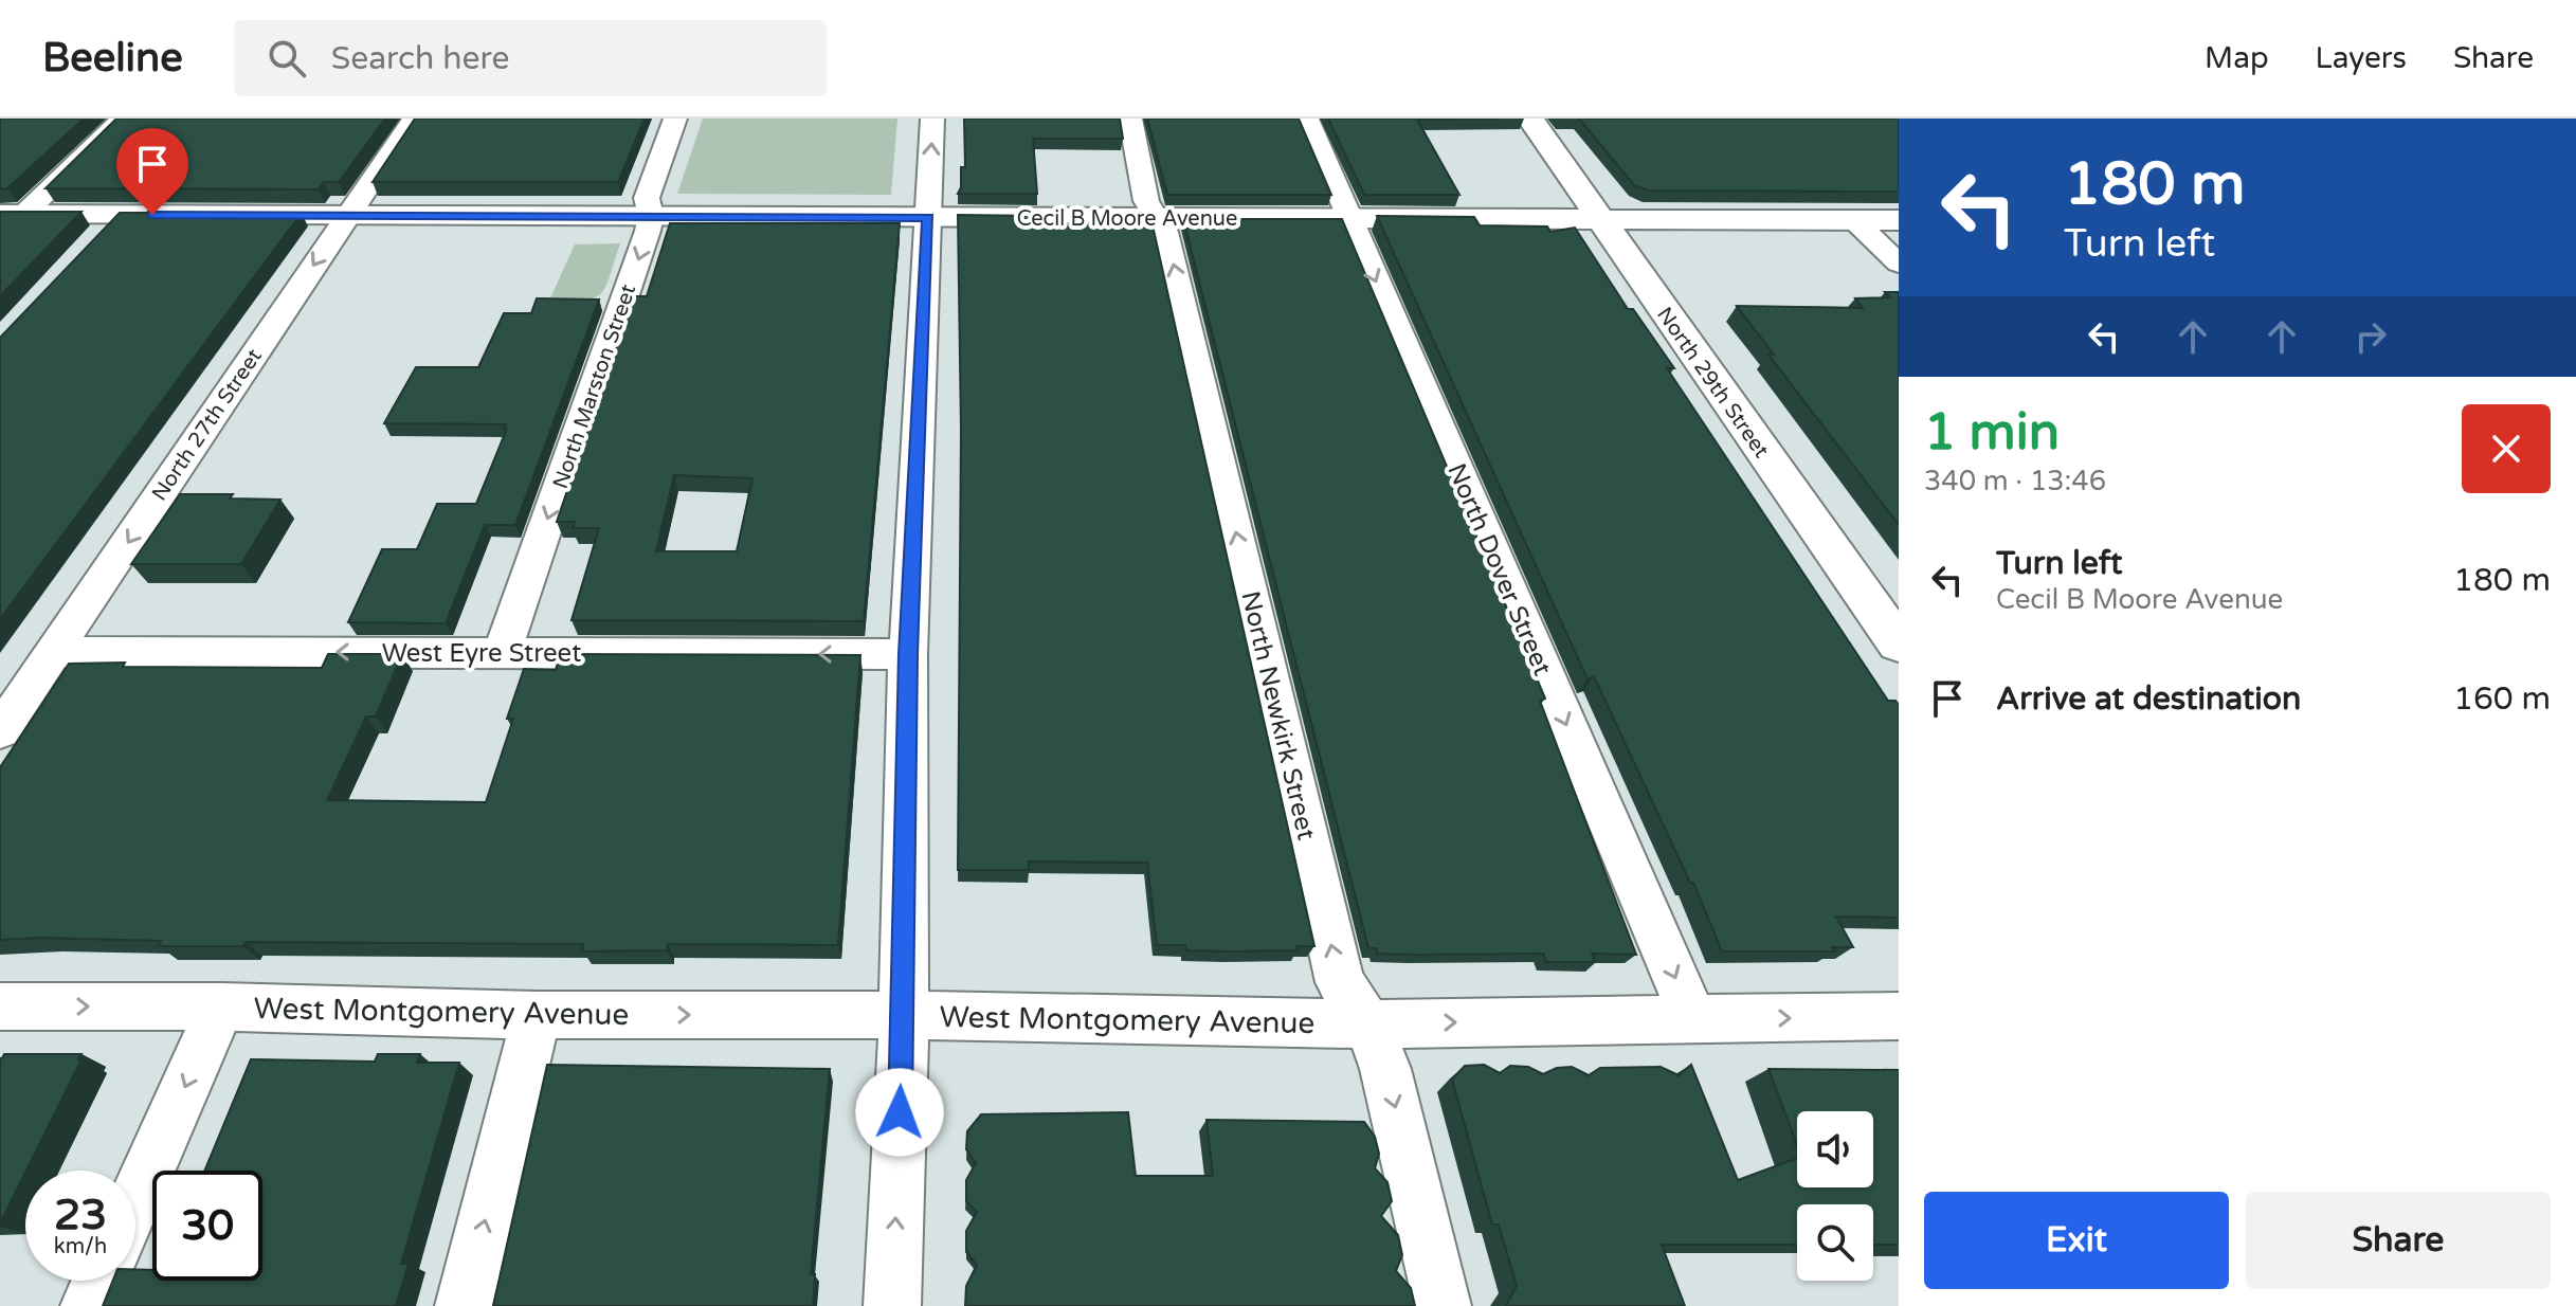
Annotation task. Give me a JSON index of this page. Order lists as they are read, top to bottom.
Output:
{
  "streets": {
    "street": [
      "Cecil B Moore Avenue",
      "North 29th Street",
      "North Marston Street",
      "North 27th Street",
      "North Dover Street",
      "West Eyre Street",
      "North Newkirk Street",
      "West Montgomery Avenue"
    ]
  },
  "crossings": [
    ["Cecil B Moore Avenue", "North 29th Street"],
    ["Cecil B Moore Avenue", "North Marston Street"],
    ["Cecil B Moore Avenue", "North 27th Street"],
    ["Cecil B Moore Avenue", "North Dover Street"],
    ["Cecil B Moore Avenue", "North Newkirk Street"],
    ["North Marston Street", "West Eyre Street"],
    ["North 27th Street", "West Eyre Street"],
    ["North Dover Street", "West Montgomery Avenue"],
    ["North Newkirk Street", "West Montgomery Avenue"]
  ],
  "one_way": ["North Dover Street", "West Eyre Street", "West Montgomery Avenue"],
  "page": {
    "header": "Beeline",
    "search": "Search here",
    "nav": ["Map", "Layers", "Share"],
    "turn": ["180 m", "Turn left"],
    "heading": ["1 min", "340 m · 13:46"],
    "list": [
      {
        "name": "Turn left",
        "note": "Cecil B Moore Avenue",
        "value": "180 m"
      },
      {
        "name": "Arrive at destination",
        "value": "160 m"
      }
    ],
    "speed": "23 km/h",
    "limit": "30",
    "buttons": ["Exit", "Share"]
  }
}
